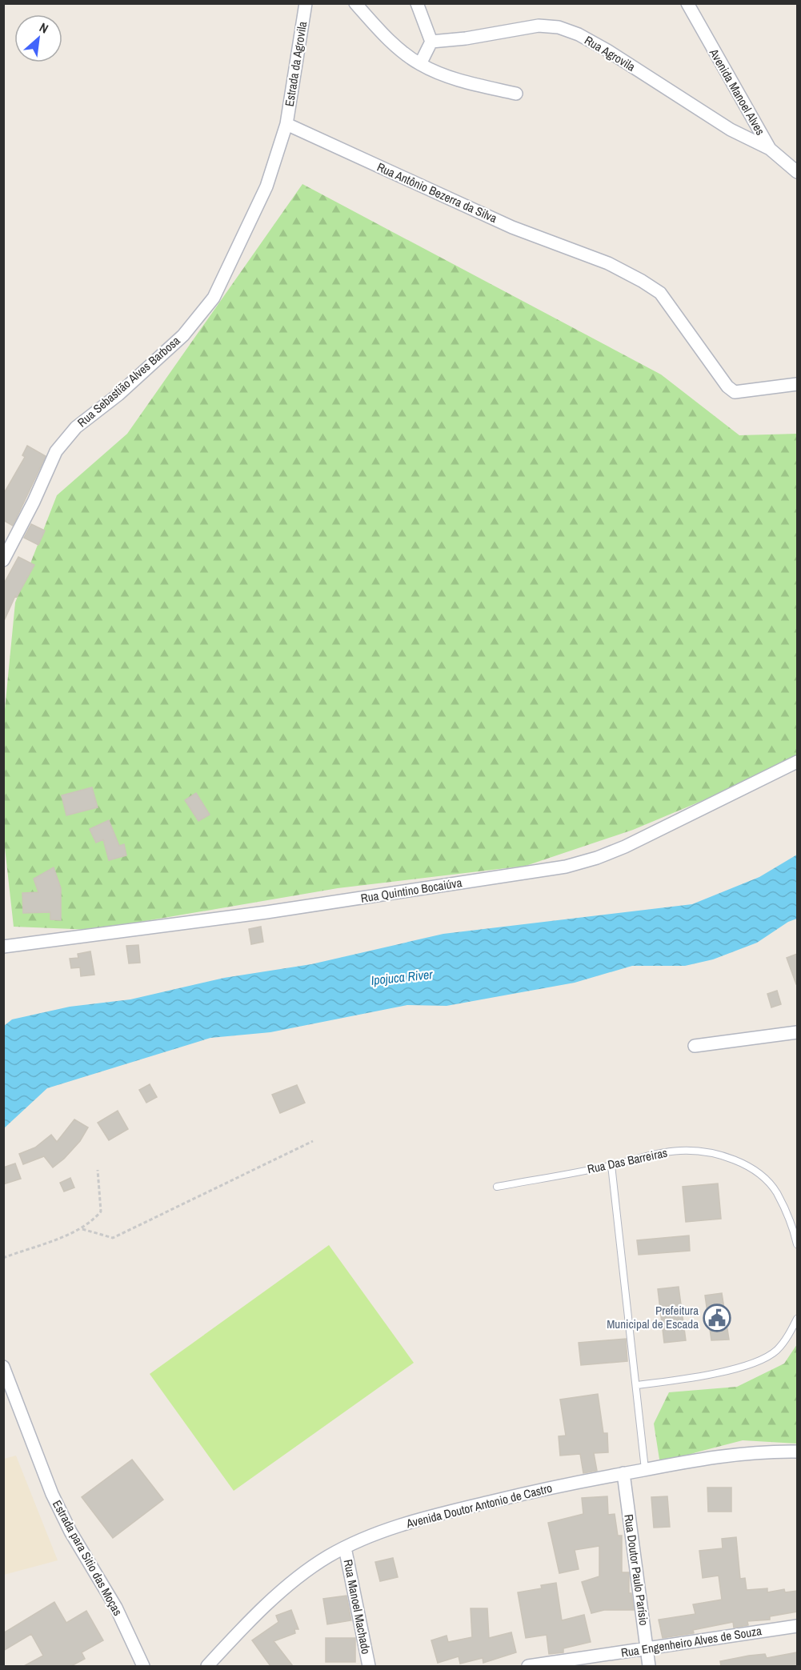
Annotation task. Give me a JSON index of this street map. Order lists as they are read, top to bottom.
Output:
{
  "streets": {
    "street": [
      "Rua Agrovila",
      "Estrada da Agrovila",
      "Avenida Manoel Alves",
      "Rua Antônio Bezerra da Silva",
      "Rua Sebastião Alves Barbosa",
      "Rua Quintino Bocaiúva",
      "Avenida Doutor Antonio de Castro",
      "Estrada para Sitio das Moças",
      "Rua Doutor Paulo Parísio",
      "Rua Manoel Machado",
      "Rua Engenheiro Alves de Souza"
    ],
    "lane": ["Rua Das Barreiras"]
  },
  "crossings": [
    ["Rua Agrovila", "Avenida Manoel Alves"],
    ["Estrada da Agrovila", "Rua Antônio Bezerra da Silva"],
    ["Estrada da Agrovila", "Rua Sebastião Alves Barbosa"],
    ["Rua Antônio Bezerra da Silva", "Rua Sebastião Alves Barbosa"],
    ["Avenida Doutor Antonio de Castro", "Rua Doutor Paulo Parísio"],
    ["Avenida Doutor Antonio de Castro", "Rua Manoel Machado"],
    ["Rua Doutor Paulo Parísio", "Rua Engenheiro Alves de Souza"]
  ],
  "water": ["Ipojuca River"],
  "places": {
    "public building": ["Prefeitura Municipal de Escada"]
  },
  "north": "top right"
}
